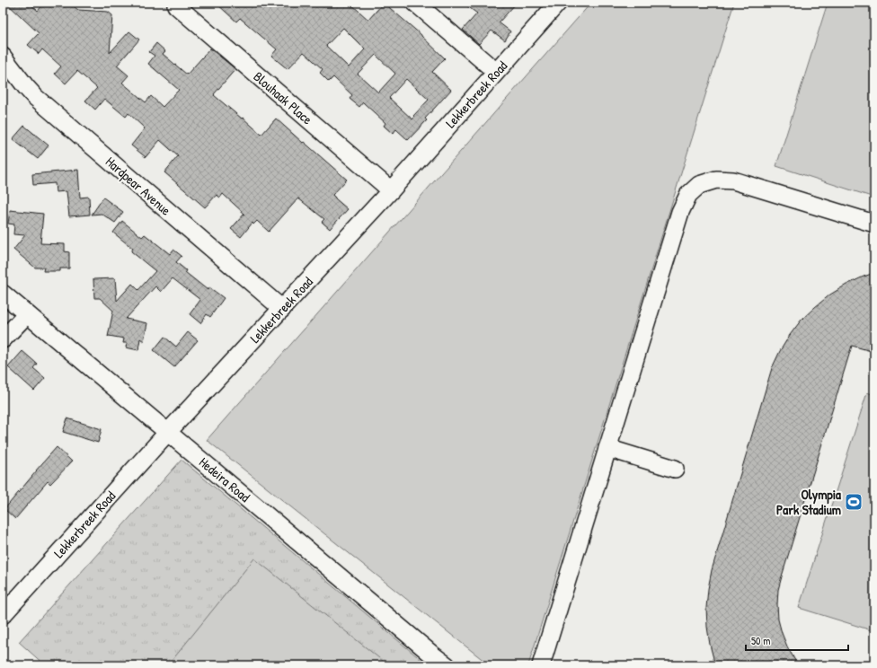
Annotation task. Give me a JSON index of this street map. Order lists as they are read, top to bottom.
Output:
{
  "streets": {
    "street": [
      "Lekkerbreek Road",
      "Blouhaak Place",
      "Hardpear Avenue",
      "Hedeira Road"
    ]
  },
  "crossings": [
    ["Lekkerbreek Road", "Blouhaak Place"],
    ["Lekkerbreek Road", "Hardpear Avenue"],
    ["Lekkerbreek Road", "Hedeira Road"]
  ],
  "places": {
    "sports": ["Olympia Park Stadium"]
  },
  "scale_bar": "50 m"
}
